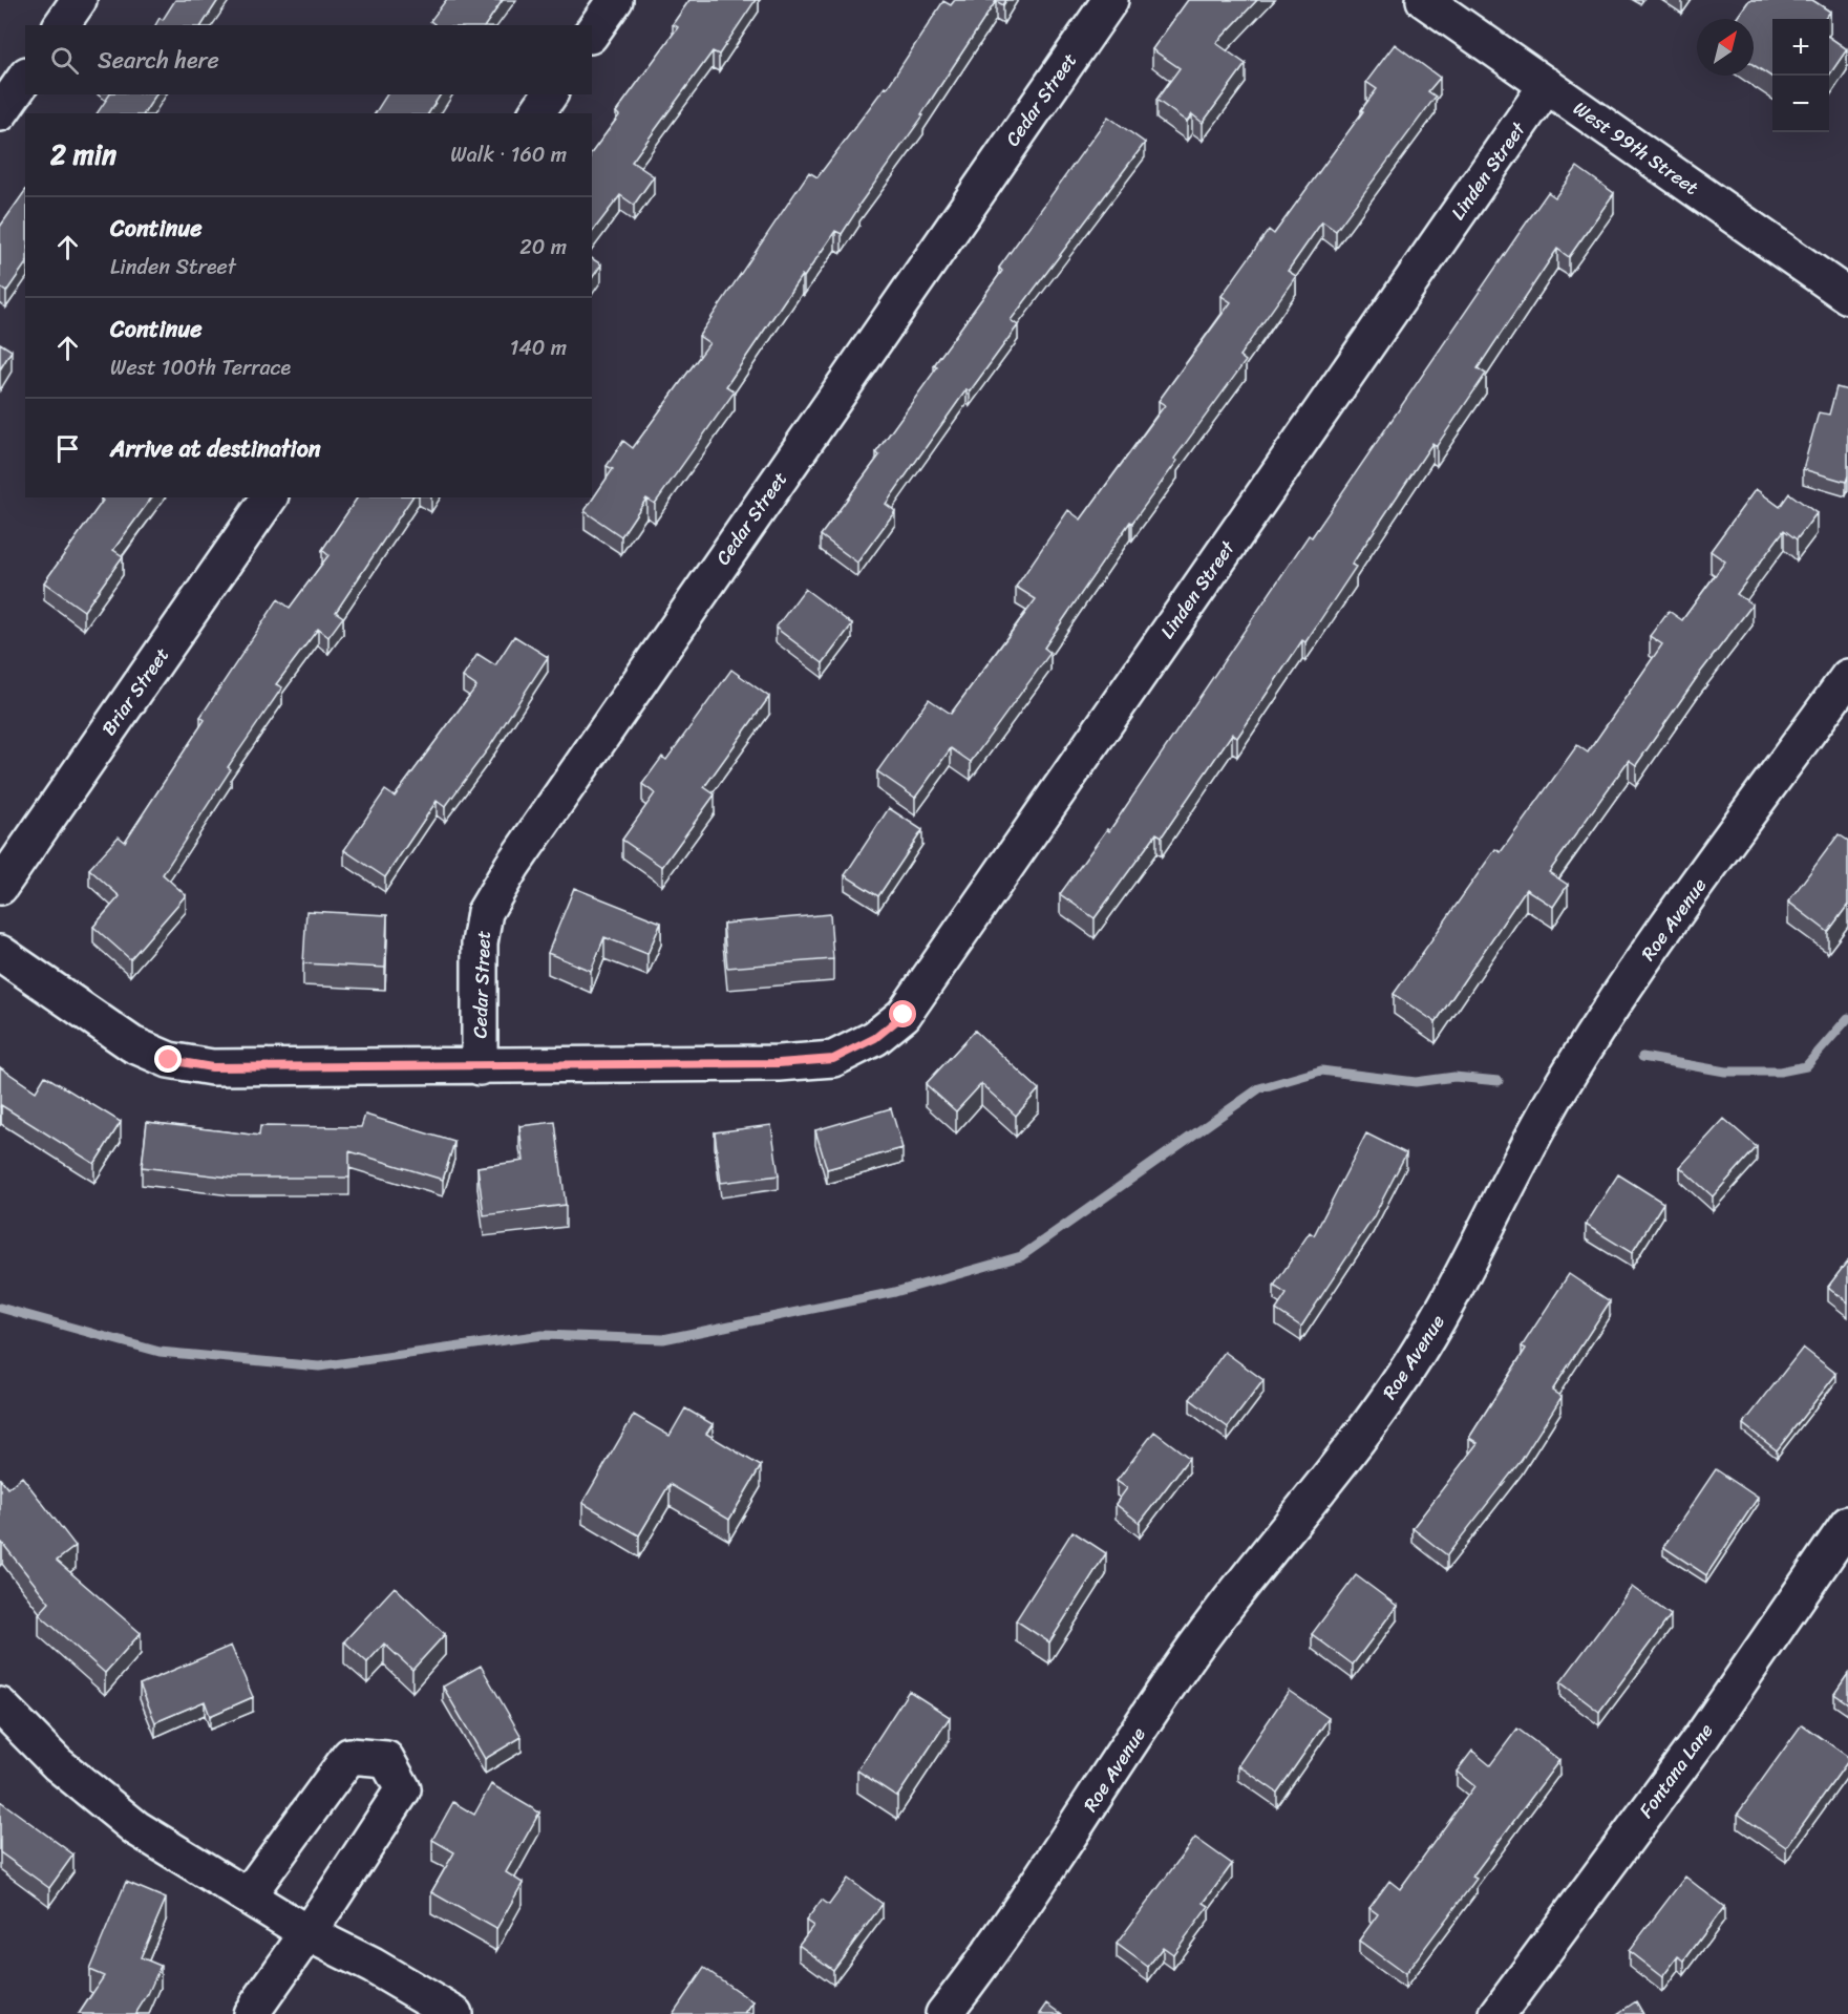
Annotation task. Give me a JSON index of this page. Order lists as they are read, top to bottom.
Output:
{
  "streets": {
    "street": [
      "Cedar Street",
      "West 99th Street",
      "Linden Street",
      "Briar Street",
      "Roe Avenue",
      "Fontana Lane"
    ]
  },
  "crossings": [
    ["Cedar Street", "Linden Street"],
    ["West 99th Street", "Linden Street"]
  ],
  "north": "top right",
  "page": {
    "map_buttons": ["+", "−"],
    "search": "Search here",
    "heading": ["2 min", "Walk · 160 m"],
    "list": [
      ["Continue", "Linden Street", "20 m"],
      ["Continue", "West 100th Terrace", "140 m"],
      "Arrive at destination"
    ]
  }
}
